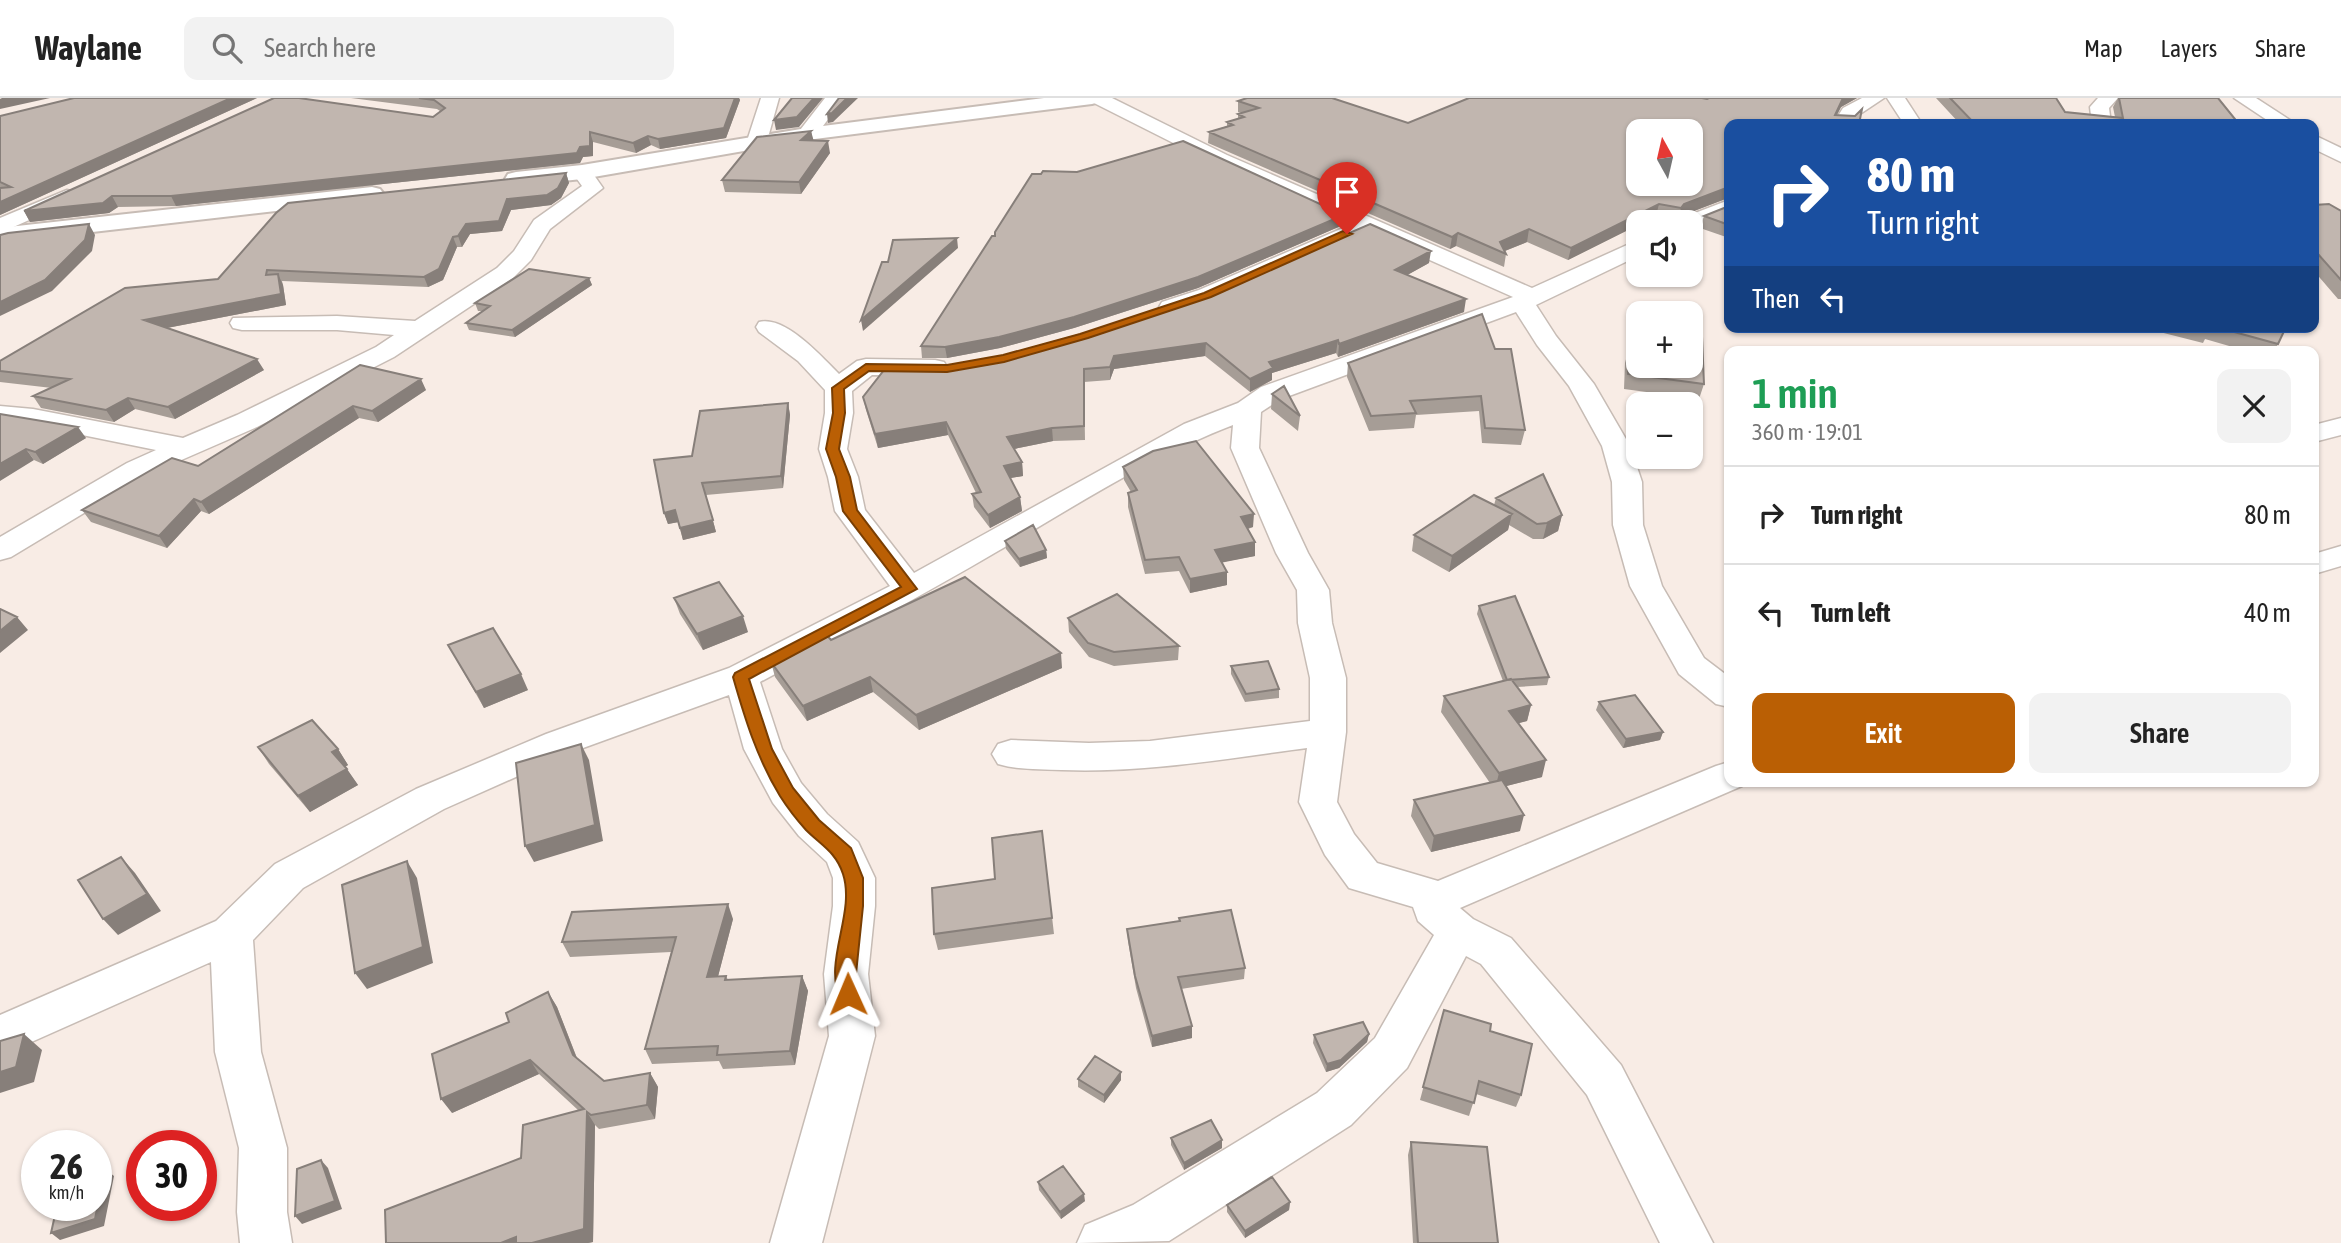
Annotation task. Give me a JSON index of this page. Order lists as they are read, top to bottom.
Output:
{
  "north": "top",
  "page": {
    "header": "Waylane",
    "search": "Search here",
    "nav": ["Map", "Layers", "Share"],
    "map_buttons": ["+", "−"],
    "turn": ["80 m", "Turn right"],
    "then": "Then",
    "heading": ["1 min", "360 m · 19:01"],
    "list": [
      {
        "name": "Turn right",
        "value": "80 m"
      },
      {
        "name": "Turn left",
        "value": "40 m"
      }
    ],
    "buttons": ["Exit", "Share"],
    "speed": "26 km/h",
    "limit": "30"
  }
}
